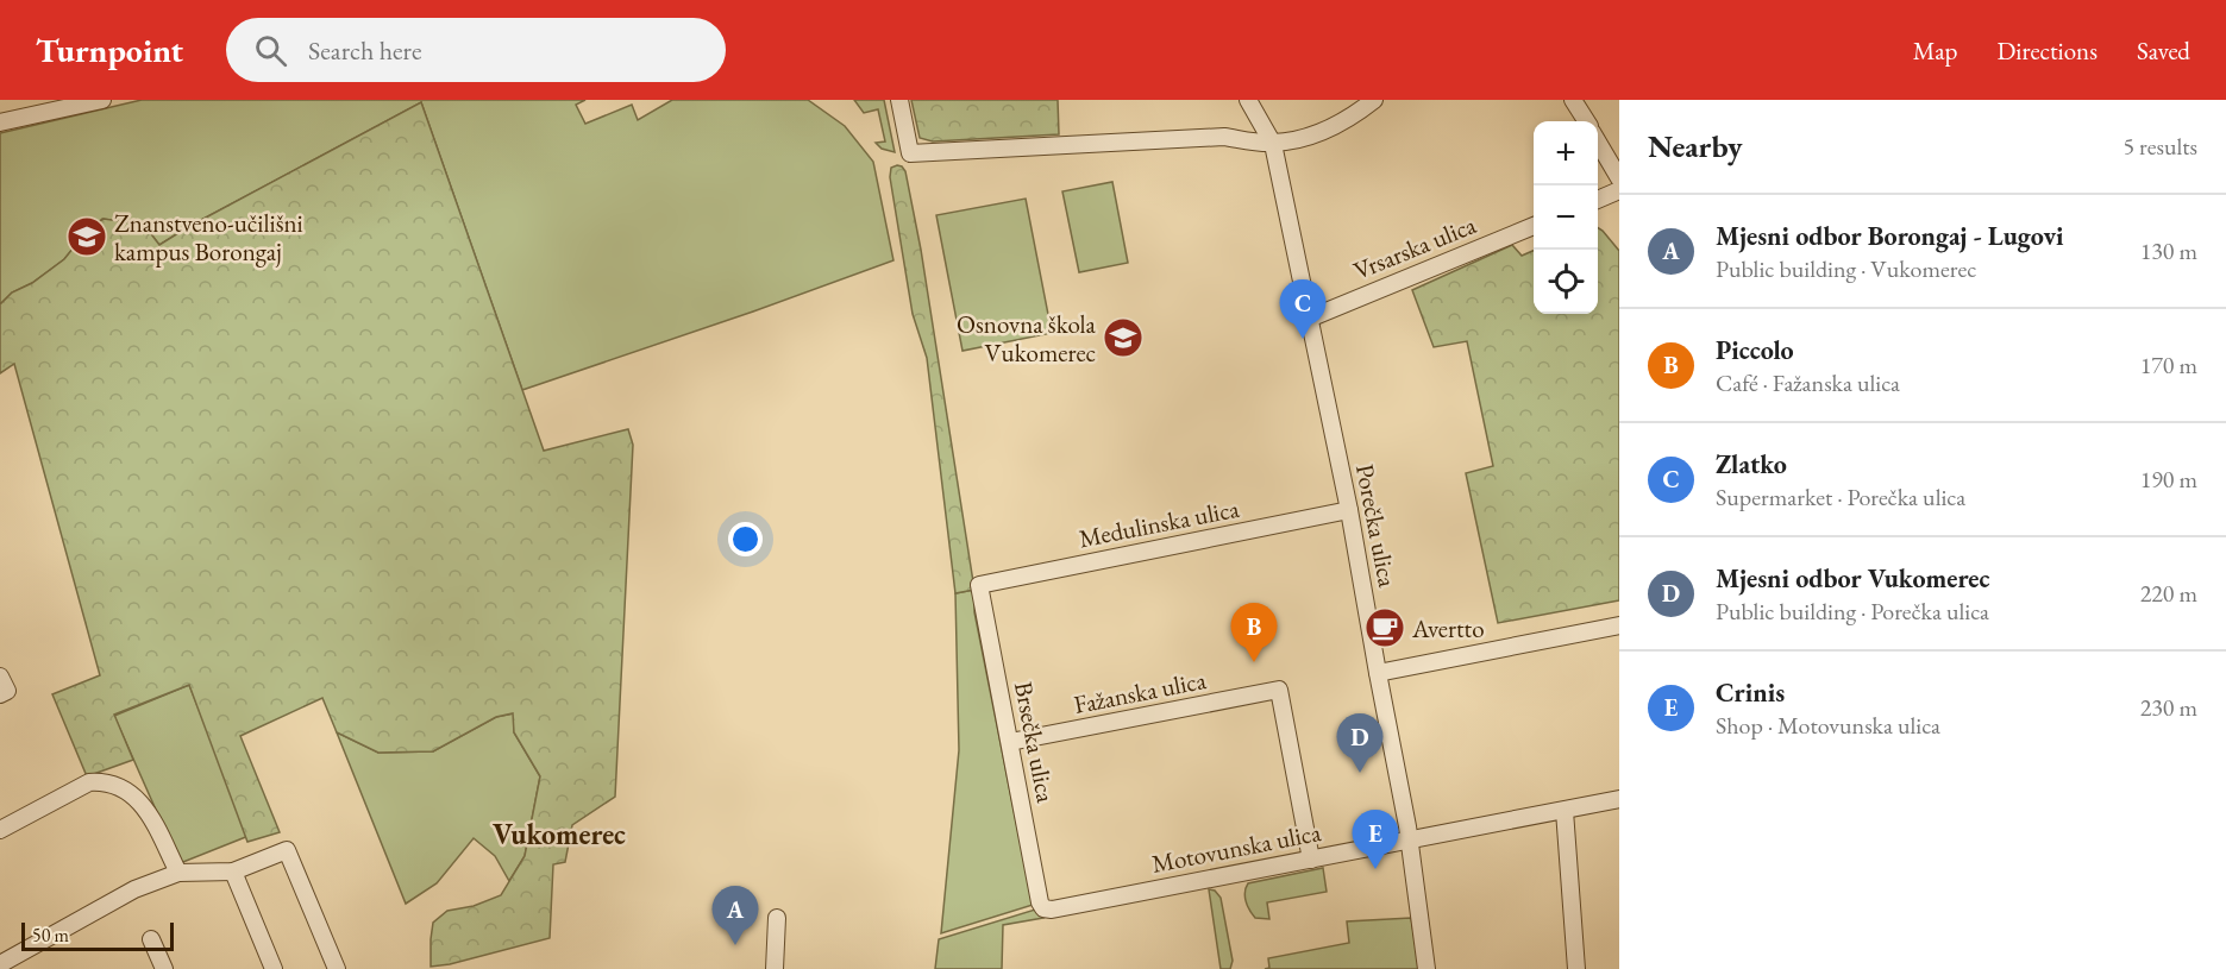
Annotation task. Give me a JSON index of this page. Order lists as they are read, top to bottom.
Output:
{
  "streets": {
    "street": [
      "Vrsarska ulica",
      "Medulinska ulica",
      "Porečka ulica",
      "Fažanska ulica",
      "Brsečka ulica",
      "Motovunska ulica"
    ]
  },
  "crossings": [
    ["Vrsarska ulica", "Porečka ulica"],
    ["Medulinska ulica", "Porečka ulica"],
    ["Medulinska ulica", "Brsečka ulica"],
    ["Porečka ulica", "Motovunska ulica"],
    ["Fažanska ulica", "Brsečka ulica"],
    ["Fažanska ulica", "Motovunska ulica"],
    ["Brsečka ulica", "Motovunska ulica"]
  ],
  "districts": ["Vukomerec"],
  "places": {
    "school or university": ["Znanstveno-učilišni kampus Borongaj", "Osnovna škola Vukomerec"],
    "cafe": ["Avertto"]
  },
  "scale_bar": "50 m",
  "page": {
    "header": "Turnpoint",
    "search": "Search here",
    "nav": ["Map", "Directions", "Saved"],
    "heading": ["Nearby", "5 results"],
    "map_buttons": ["+", "−"],
    "list": [
      {
        "mark": "A",
        "name": "Mjesni odbor Borongaj - Lugovi",
        "note": "Public building · Vukomerec",
        "value": "130 m"
      },
      {
        "mark": "B",
        "name": "Piccolo",
        "note": "Café · Fažanska ulica",
        "value": "170 m"
      },
      {
        "mark": "C",
        "name": "Zlatko",
        "note": "Supermarket · Porečka ulica",
        "value": "190 m"
      },
      {
        "mark": "D",
        "name": "Mjesni odbor Vukomerec",
        "note": "Public building · Porečka ulica",
        "value": "220 m"
      },
      {
        "mark": "E",
        "name": "Crinis",
        "note": "Shop · Motovunska ulica",
        "value": "230 m"
      }
    ],
    "pins": [
      "C",
      "B",
      "D",
      "E",
      "A"
    ],
    "scale": "50 m"
  }
}
